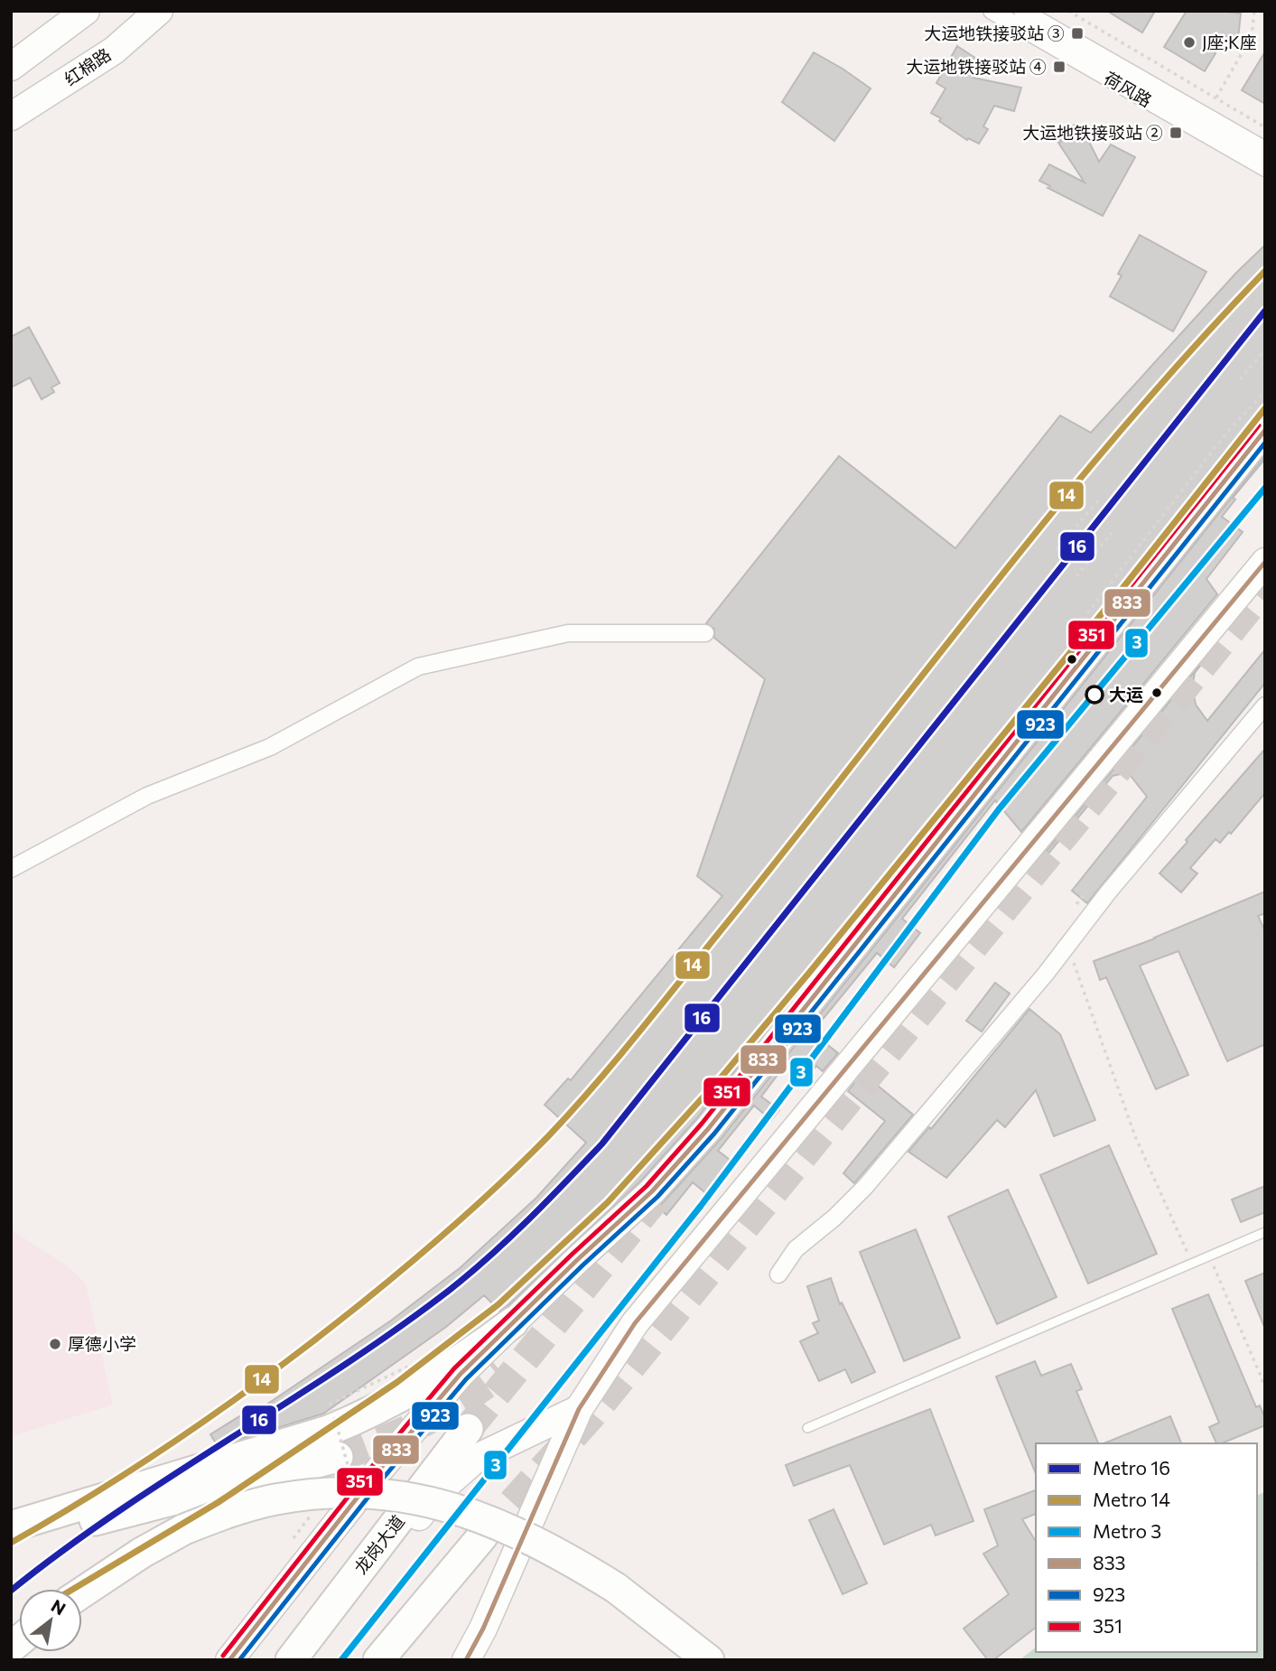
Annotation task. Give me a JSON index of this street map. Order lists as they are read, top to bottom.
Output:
{
  "streets": {
    "highway": ["龙岗大道"],
    "main road": ["红棉路"],
    "street": ["荷风路"]
  },
  "places": {
    "transit": ["大运地铁接驳站 ③", "大运地铁接驳站 ④", "大运地铁接驳站 ②"],
    "other": ["J座;K座", "大运", "厚德小学"]
  },
  "lines": [
    "metro line 14",
    "metro line 16",
    "transit line 351",
    "transit line 833",
    "transit line 923",
    "metro line 3"
  ],
  "legend": [
    "Metro 16",
    "Metro 14",
    "Metro 3",
    "833",
    "923",
    "351"
  ],
  "north": "top right"
}
